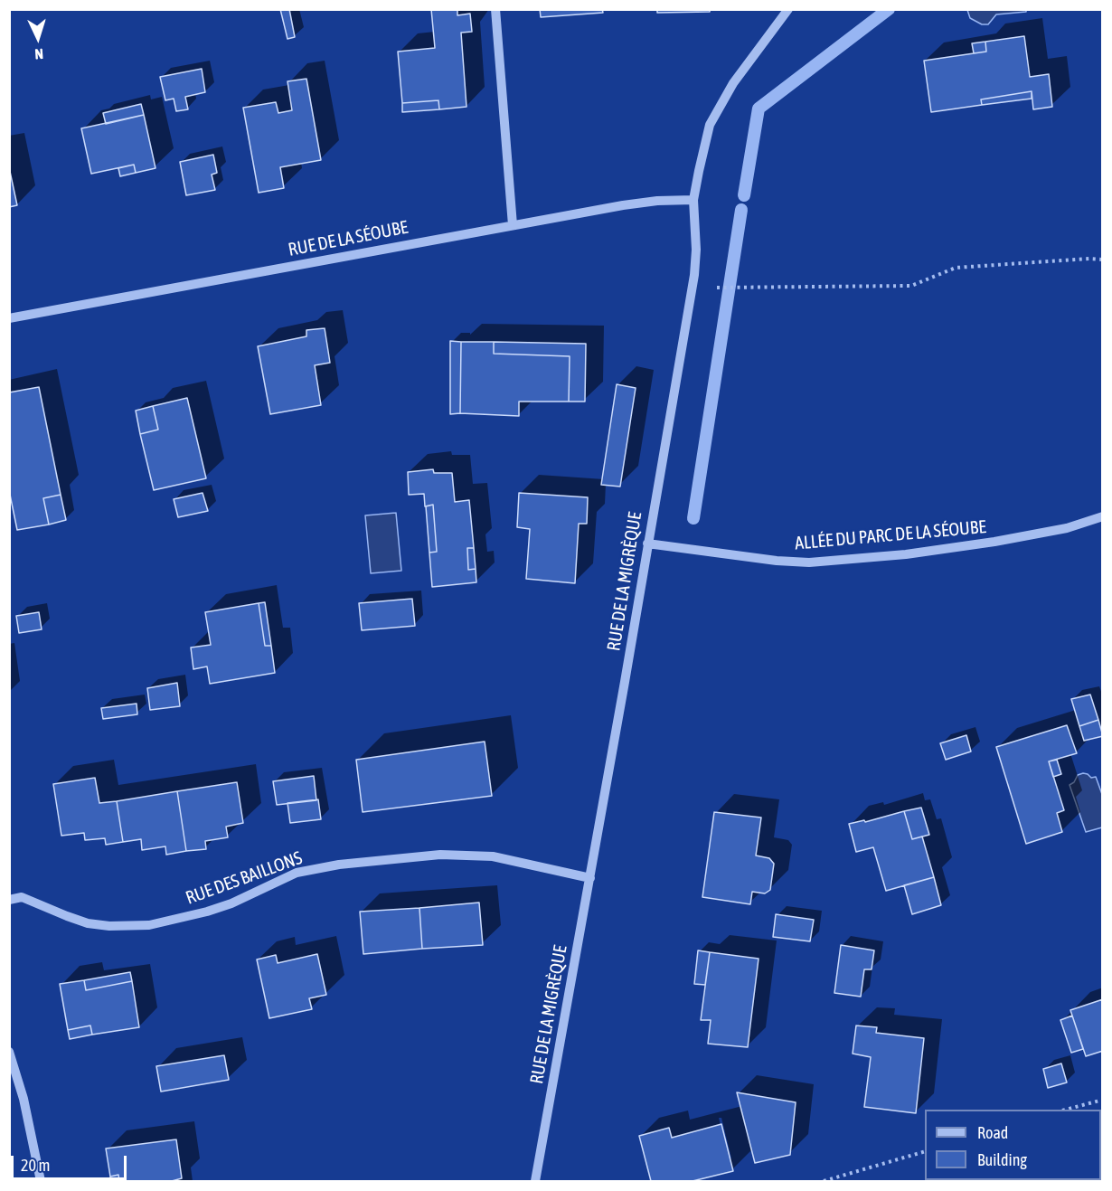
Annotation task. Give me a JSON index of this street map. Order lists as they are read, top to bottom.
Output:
{
  "streets": {
    "street": [
      "RUE DE LA SÉOUBE",
      "ALLÉE DU PARC DE LA SÉOUBE",
      "RUE DE LA MIGRÈQUE",
      "RUE DES BAILLONS"
    ]
  },
  "crossings": [
    ["RUE DE LA SÉOUBE", "RUE DE LA MIGRÈQUE"],
    ["ALLÉE DU PARC DE LA SÉOUBE", "RUE DE LA MIGRÈQUE"],
    ["RUE DE LA MIGRÈQUE", "RUE DES BAILLONS"]
  ],
  "legend": ["Road", "Building"],
  "scale_bar": "20 m",
  "north": "bottom"
}
